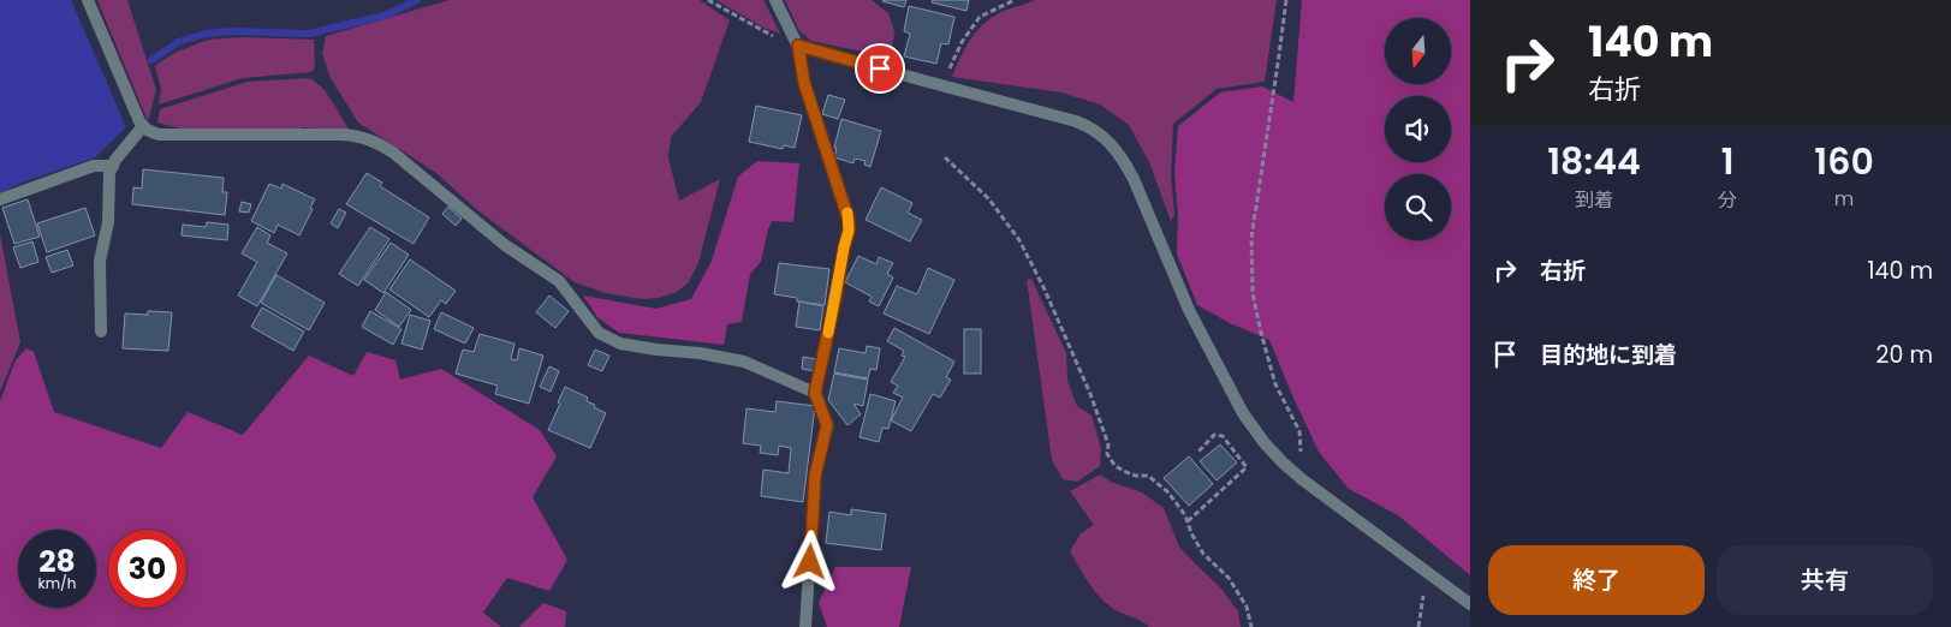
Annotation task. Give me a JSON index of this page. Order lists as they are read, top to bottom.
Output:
{
  "north": "bottom",
  "page": {
    "turn": ["140 m", "右折"],
    "eta": [
      "18:44",
      "到着",
      "1",
      "分",
      "160",
      "m"
    ],
    "list": [
      {
        "name": "右折",
        "value": "140 m"
      },
      {
        "name": "目的地に到着",
        "value": "20 m"
      }
    ],
    "speed": "28 km/h",
    "limit": "30",
    "buttons": ["終了", "共有"]
  }
}
